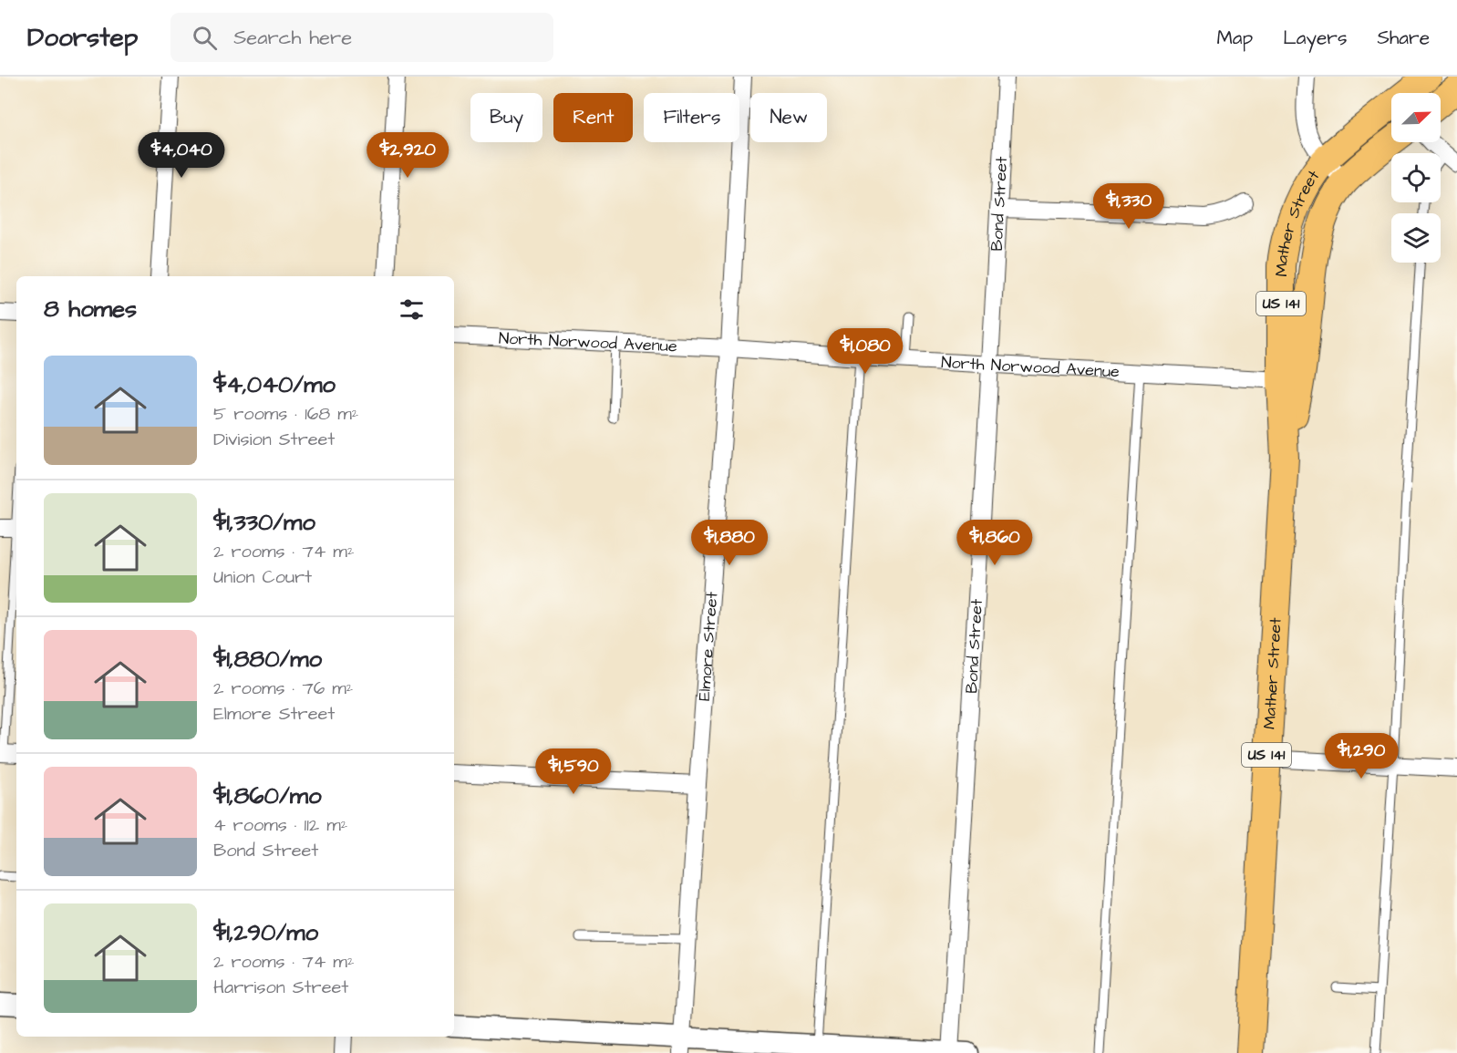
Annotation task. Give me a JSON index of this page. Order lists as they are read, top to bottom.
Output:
{
  "streets": {
    "main road": ["Mather Street", "US 141"],
    "street": ["Bond Street", "North Norwood Avenue", "Elmore Street"]
  },
  "crossings": [
    ["Bond Street", "North Norwood Avenue"],
    ["Mather Street", "US 141"],
    ["Mather Street", "North Norwood Avenue"],
    ["North Norwood Avenue", "Elmore Street"]
  ],
  "north": "top right",
  "page": {
    "header": "Doorstep",
    "search": "Search here",
    "nav": ["Map", "Layers", "Share"],
    "chip": [
      "Buy",
      "Rent",
      "Filters",
      "New"
    ],
    "price": [
      "$4,040",
      "$2,920",
      "$1,330",
      "$1,080",
      "$1,880",
      "$1,860",
      "$1,290",
      "$1,590"
    ],
    "heading": "8 homes",
    "list": [
      {
        "name": "$4,040/mo",
        "note": "5 rooms · 168 m² · Division Street"
      },
      {
        "name": "$1,330/mo",
        "note": "2 rooms · 74 m² · Union Court"
      },
      {
        "name": "$1,880/mo",
        "note": "2 rooms · 76 m² · Elmore Street"
      },
      {
        "name": "$1,860/mo",
        "note": "4 rooms · 112 m² · Bond Street"
      },
      {
        "name": "$1,290/mo",
        "note": "2 rooms · 74 m² · Harrison Street"
      }
    ]
  }
}
